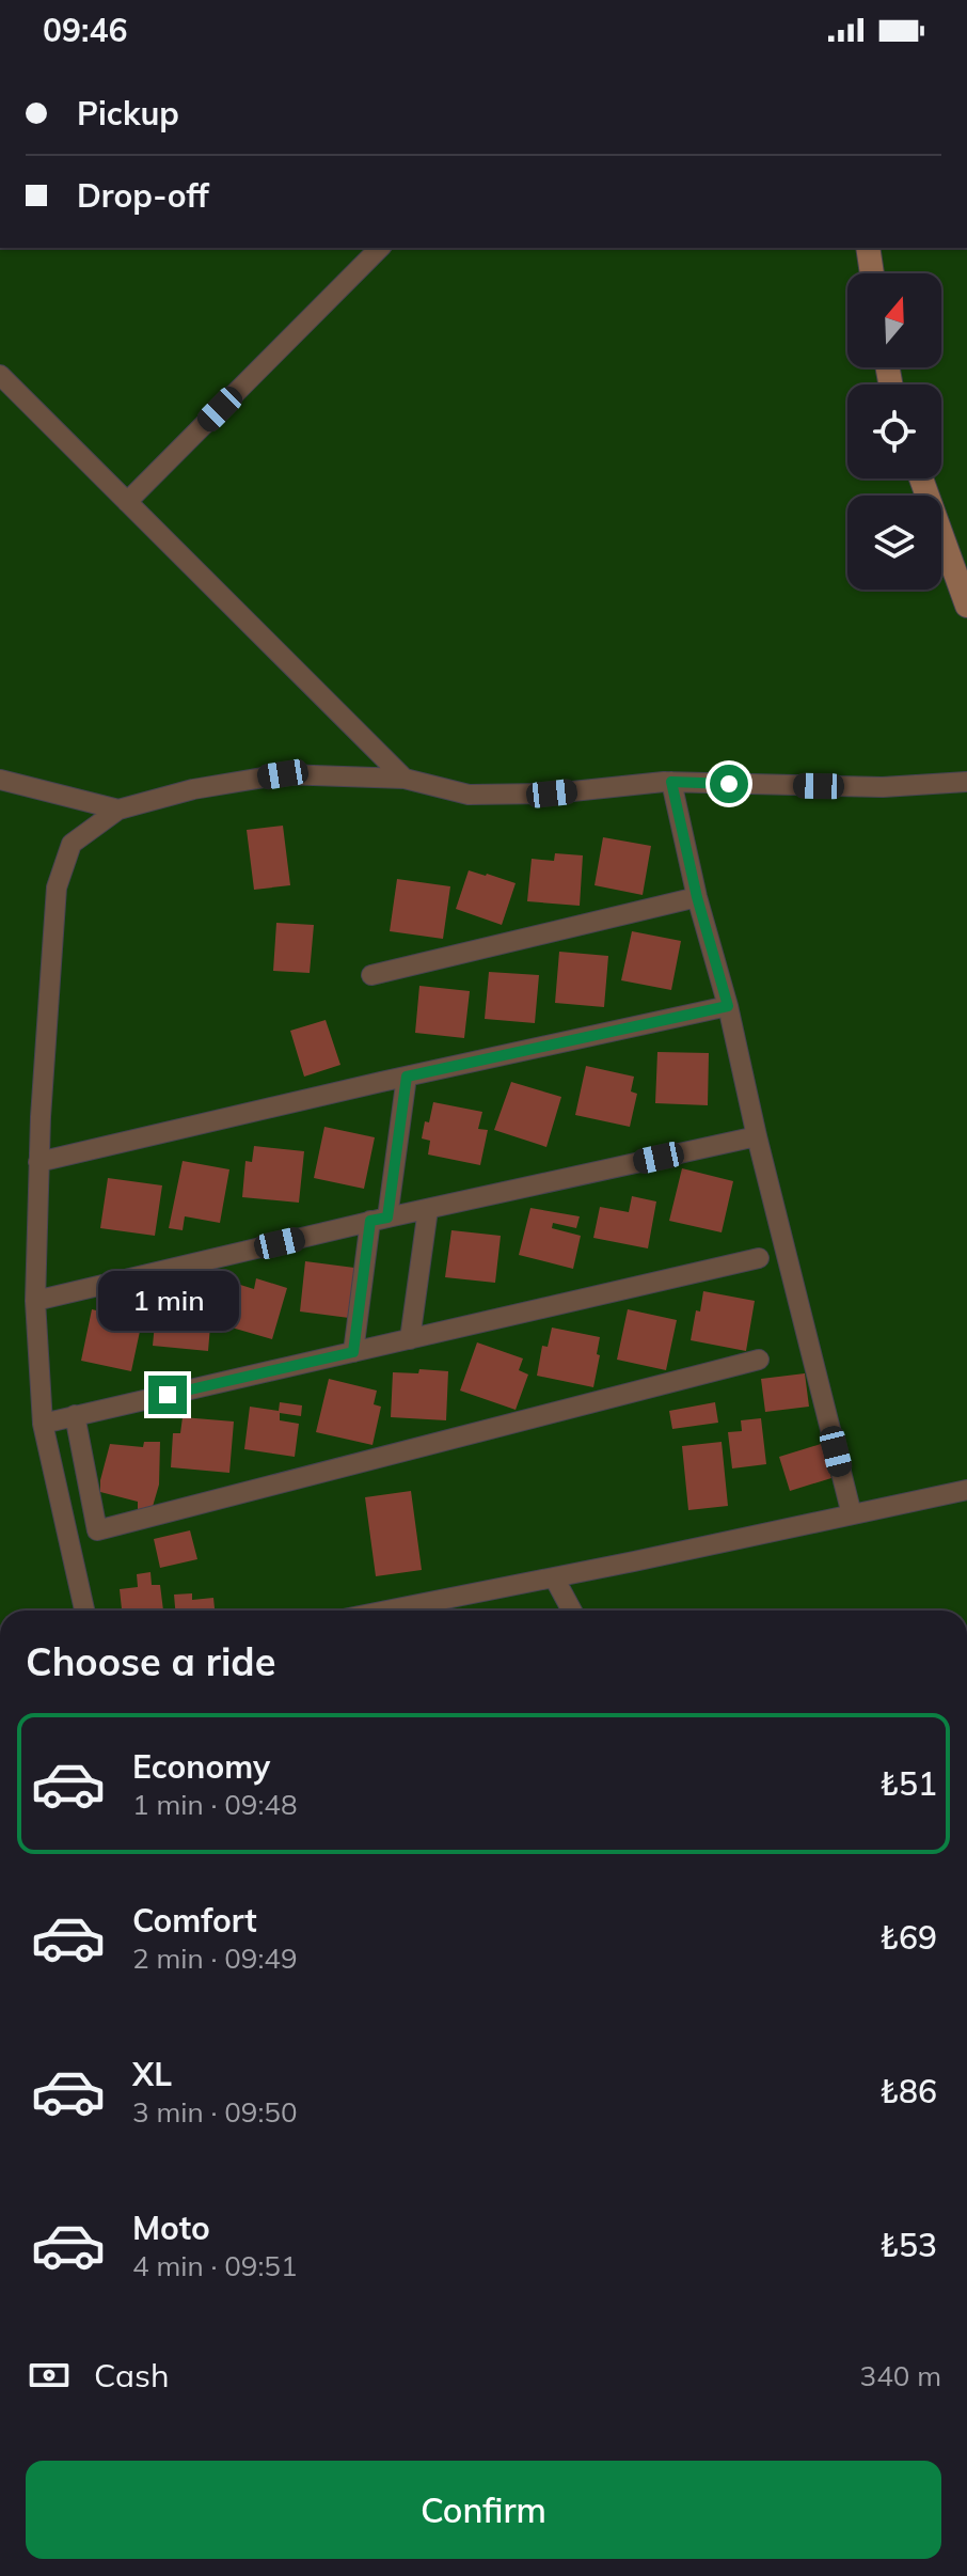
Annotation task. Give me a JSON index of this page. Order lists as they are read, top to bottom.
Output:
{
  "north": "top",
  "page": {
    "status": "09:46",
    "banner": ["Pickup", "Drop-off"],
    "bubble": "1 min",
    "heading": "Choose a ride",
    "list": [
      {
        "name": "Economy",
        "note": "1 min · 09:48",
        "value": "₺51"
      },
      {
        "name": "Comfort",
        "note": "2 min · 09:49",
        "value": "₺69"
      },
      {
        "name": "XL",
        "note": "3 min · 09:50",
        "value": "₺86"
      },
      {
        "name": "Moto",
        "note": "4 min · 09:51",
        "value": "₺53"
      }
    ],
    "pay": ["Cash", "340 m"],
    "buttons": "Confirm"
  }
}
